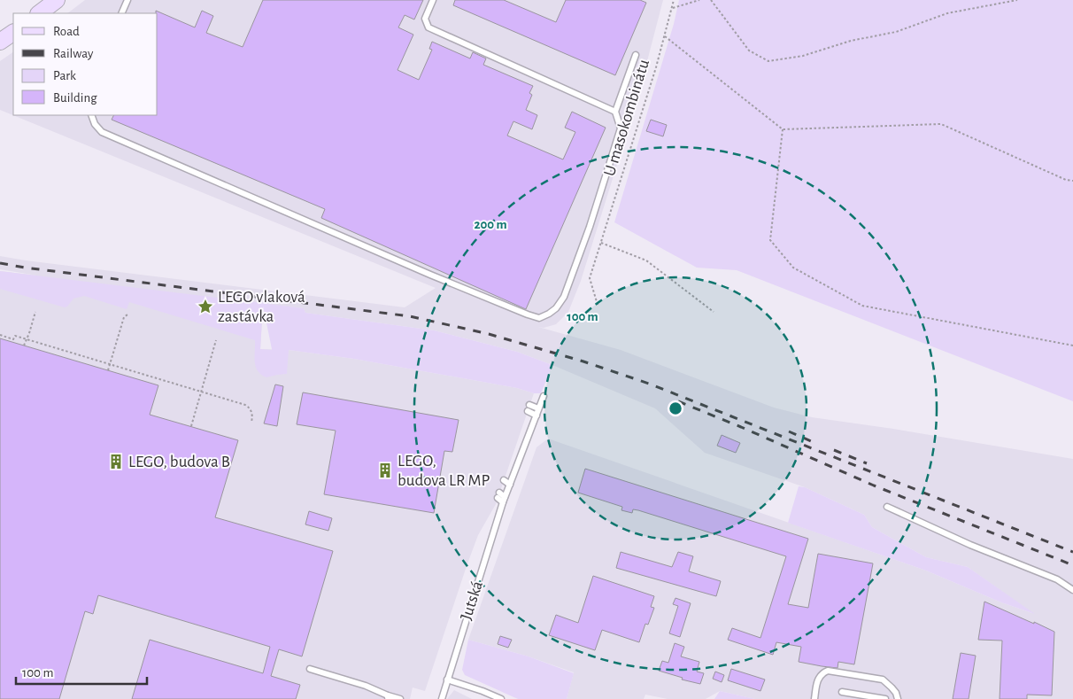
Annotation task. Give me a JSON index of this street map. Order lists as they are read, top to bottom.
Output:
{
  "streets": {
    "lane": ["Jutská"],
    "path": ["U masokombinátu"]
  },
  "places": {
    "place": ["LEGO vlaková zastávka"],
    "building": ["LEGO, budova B", "LEGO, budova LR MP"]
  },
  "legend": [
    "Road",
    "Railway",
    "Park",
    "Building"
  ],
  "scale_bar": "100 m",
  "rings": ["200 m", "100 m"]
}
